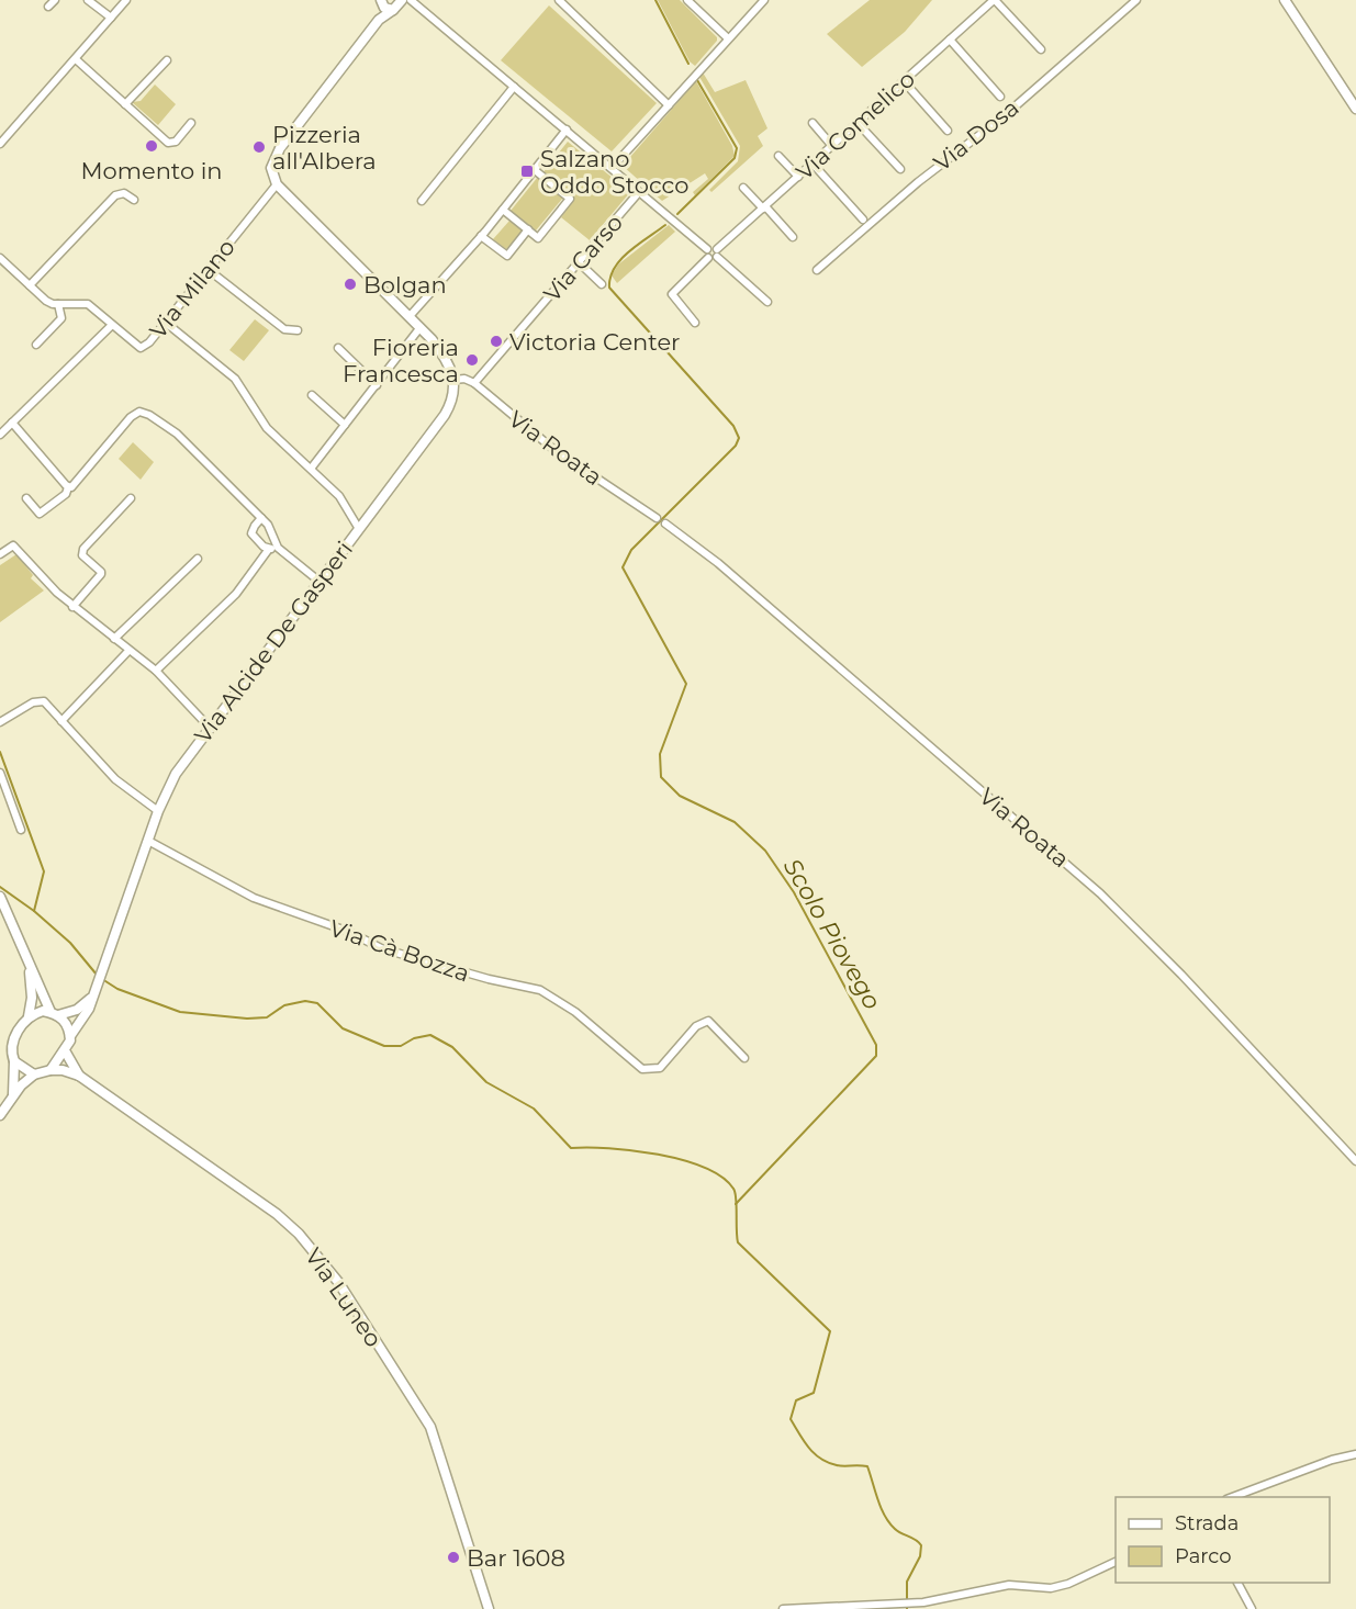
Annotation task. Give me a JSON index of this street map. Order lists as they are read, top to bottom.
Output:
{
  "streets": {
    "street": [
      "Via Comelico",
      "Via Dosa",
      "Via Carso",
      "Via Milano",
      "Via Roata",
      "Via Alcide De Gasperi",
      "Via Cà Bozza",
      "Via Luneo"
    ]
  },
  "crossings": [
    ["Via Carso", "Via Roata"],
    ["Via Alcide De Gasperi", "Via Cà Bozza"]
  ],
  "water": ["Scolo Piovego"],
  "places": {
    "other": [
      "Momento in",
      "Pizzeria all'Albera",
      "Bolgan",
      "Victoria Center",
      "Fioreria Francesca",
      "Bar 1608"
    ],
    "transit": ["Salzano Oddo Stocco"]
  },
  "legend": ["Strada", "Parco"]
}
